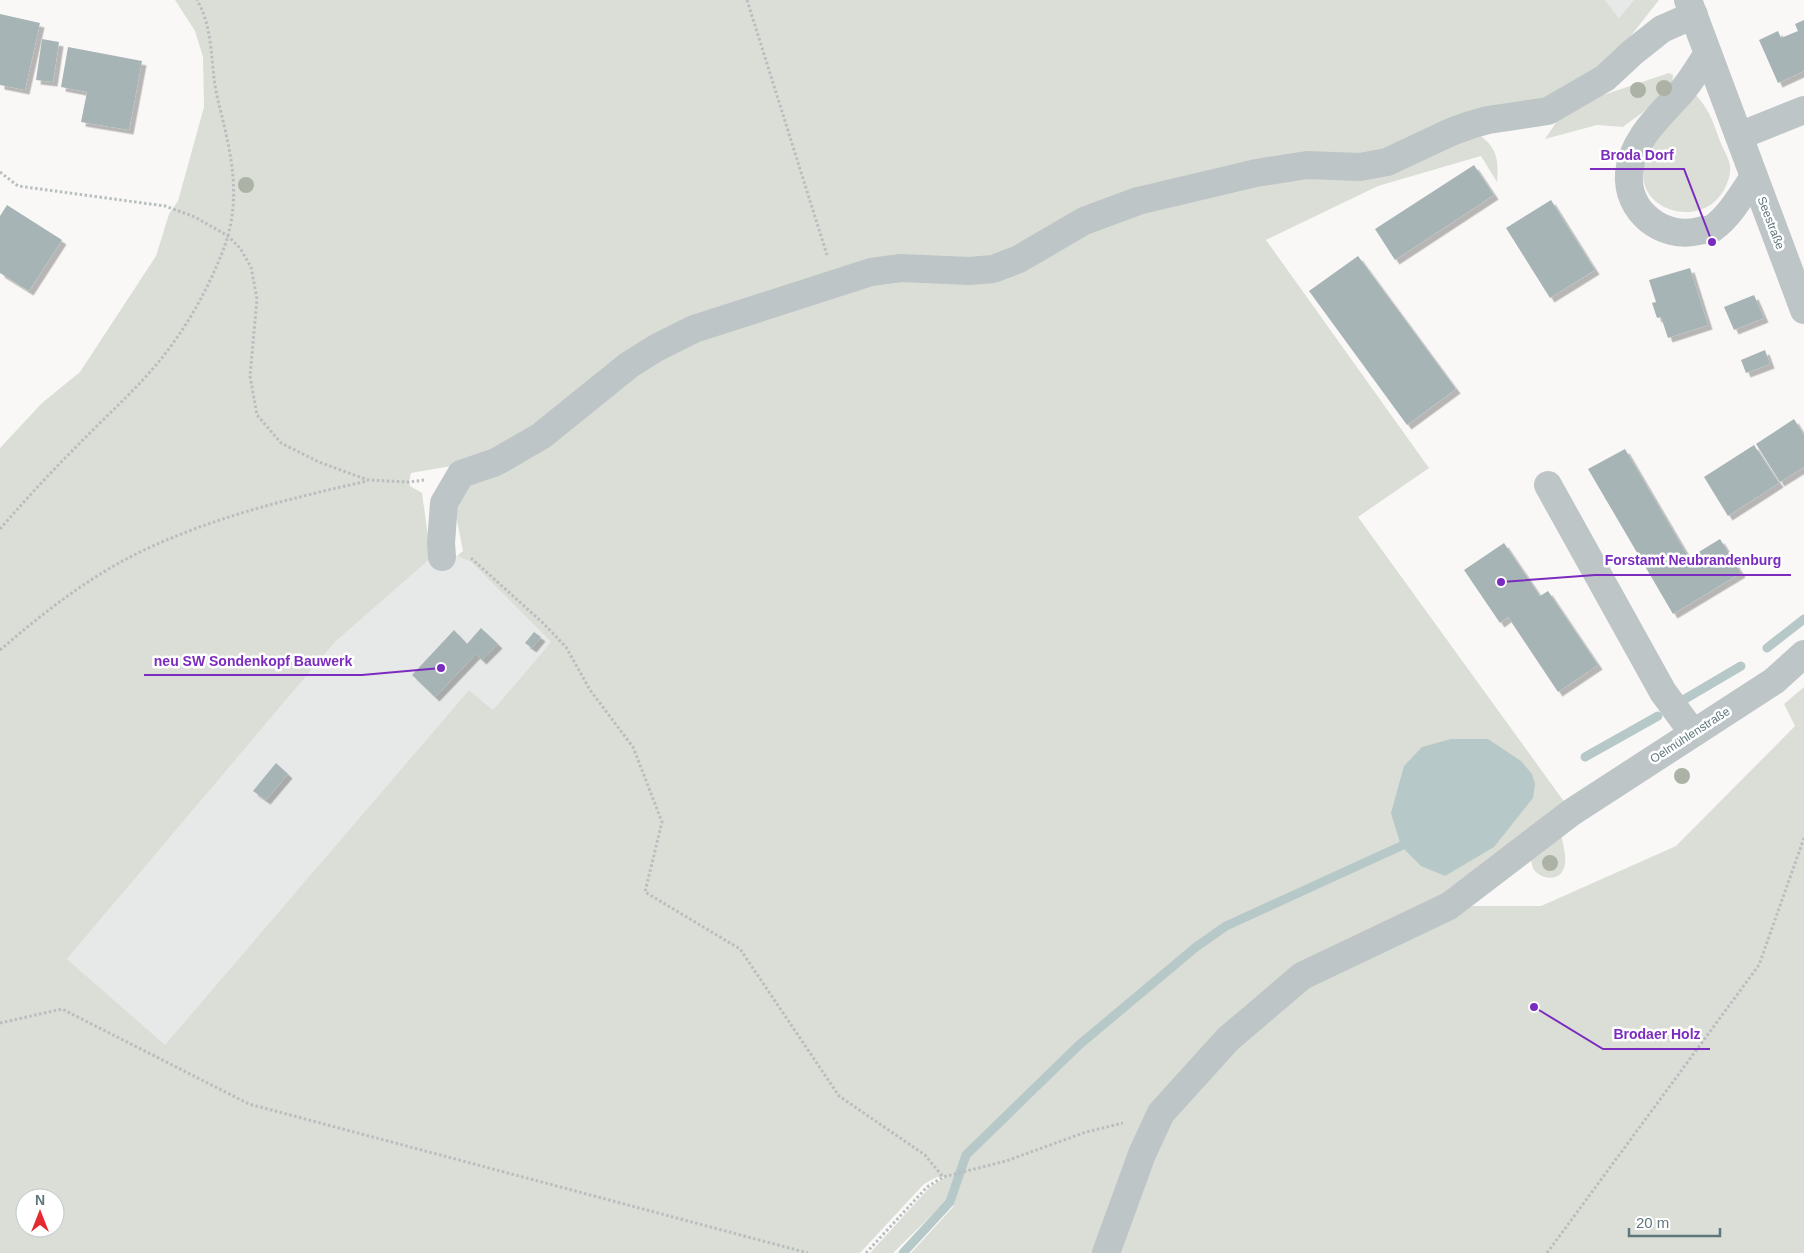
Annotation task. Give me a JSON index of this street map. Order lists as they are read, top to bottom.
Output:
{
  "streets": {
    "street": ["Seestraße", "Oelmühlenstraße"]
  },
  "places": [
    "Broda Dorf",
    "Forstamt Neubrandenburg",
    "neu SW Sondenkopf Bauwerk",
    "Brodaer Holz"
  ],
  "scale_bar": "20 m",
  "north": "top"
}
